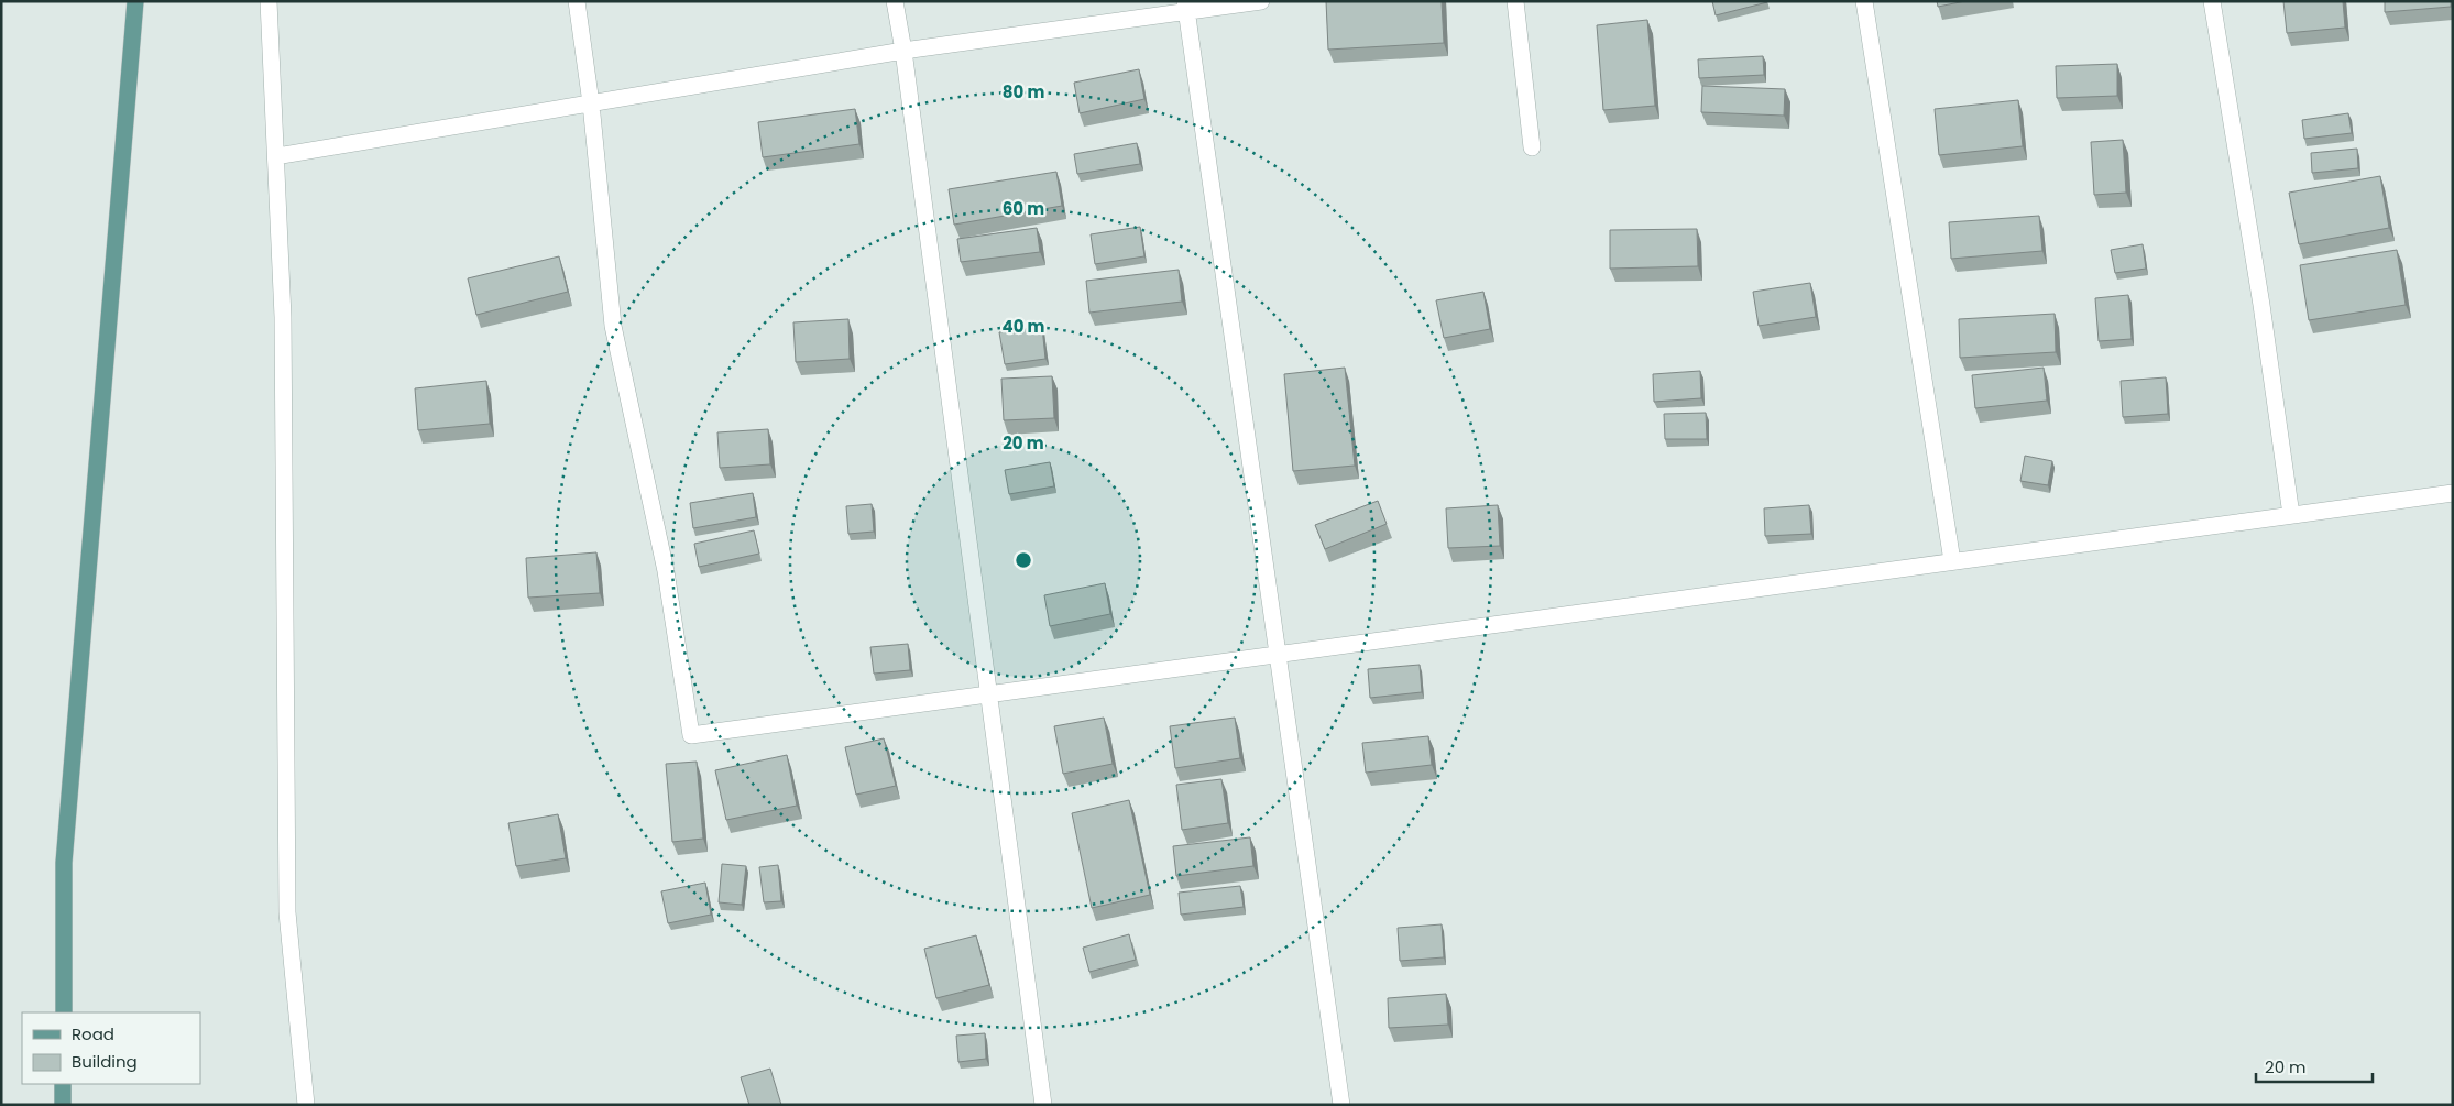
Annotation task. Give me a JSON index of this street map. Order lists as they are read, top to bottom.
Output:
{
  "legend": ["Road", "Building"],
  "scale_bar": "20 m",
  "rings": [
    "80 m",
    "60 m",
    "40 m",
    "20 m"
  ]
}
